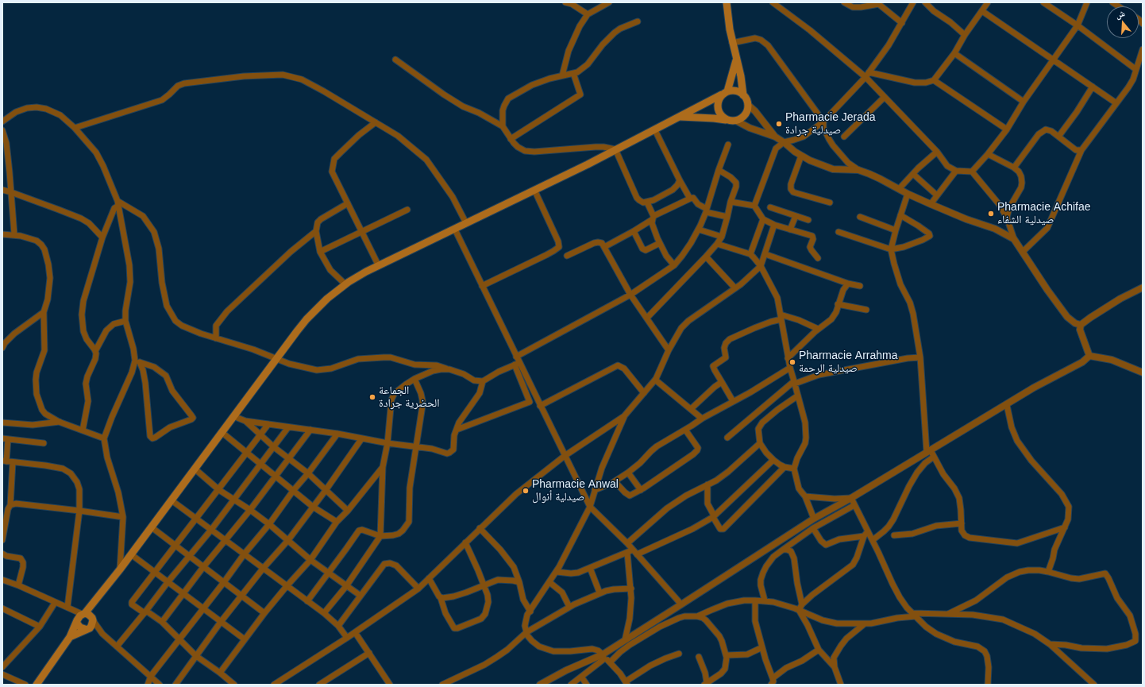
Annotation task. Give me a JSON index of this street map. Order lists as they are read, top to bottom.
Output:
{
  "places": [
    "Pharmacie Jerada صيدلية جرادة",
    "Pharmacie Achifae صيدلية الشفاء",
    "Pharmacie Arrahma صيدلية الرحمة",
    "الجماعة الحضرية جرادة",
    "Pharmacie Anwal صيدلية أنوال"
  ],
  "north": "top"
}
